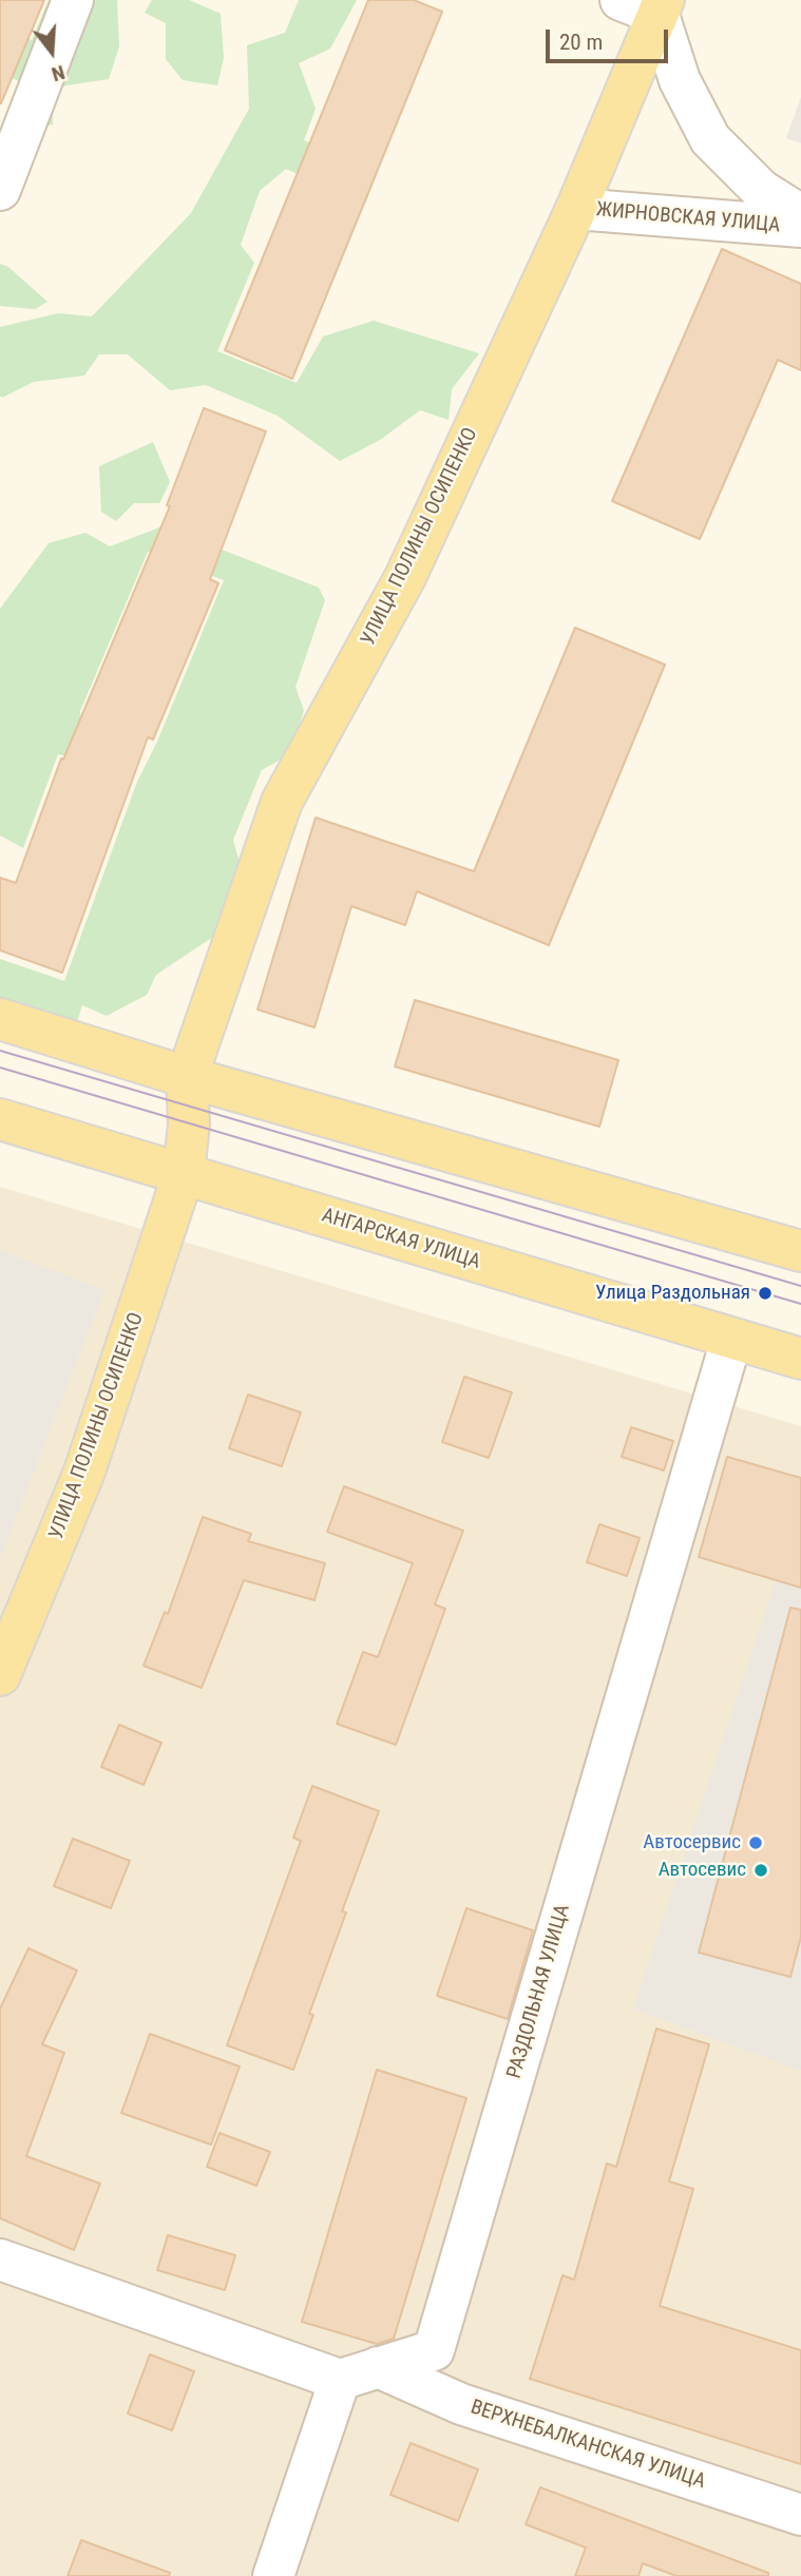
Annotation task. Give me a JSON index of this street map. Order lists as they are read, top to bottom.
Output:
{
  "streets": {
    "main road": ["УЛИЦА ПОЛИНЫ ОСИПЕНКО", "АНГАРСКАЯ УЛИЦА"],
    "street": ["ЖИРНОВСКАЯ УЛИЦА", "РАЗДОЛЬНАЯ УЛИЦА", "ВЕРХНЕБАЛКАНСКАЯ УЛИЦА"]
  },
  "crossings": [
    ["ЖИРНОВСКАЯ УЛИЦА", "УЛИЦА ПОЛИНЫ ОСИПЕНКО"],
    ["УЛИЦА ПОЛИНЫ ОСИПЕНКО", "АНГАРСКАЯ УЛИЦА"],
    ["АНГАРСКАЯ УЛИЦА", "РАЗДОЛЬНАЯ УЛИЦА"],
    ["РАЗДОЛЬНАЯ УЛИЦА", "ВЕРХНЕБАЛКАНСКАЯ УЛИЦА"]
  ],
  "places": ["Улица Раздольная", "Автосервис", "Автосевис"],
  "scale_bar": "20 m",
  "north": "bottom"
}
